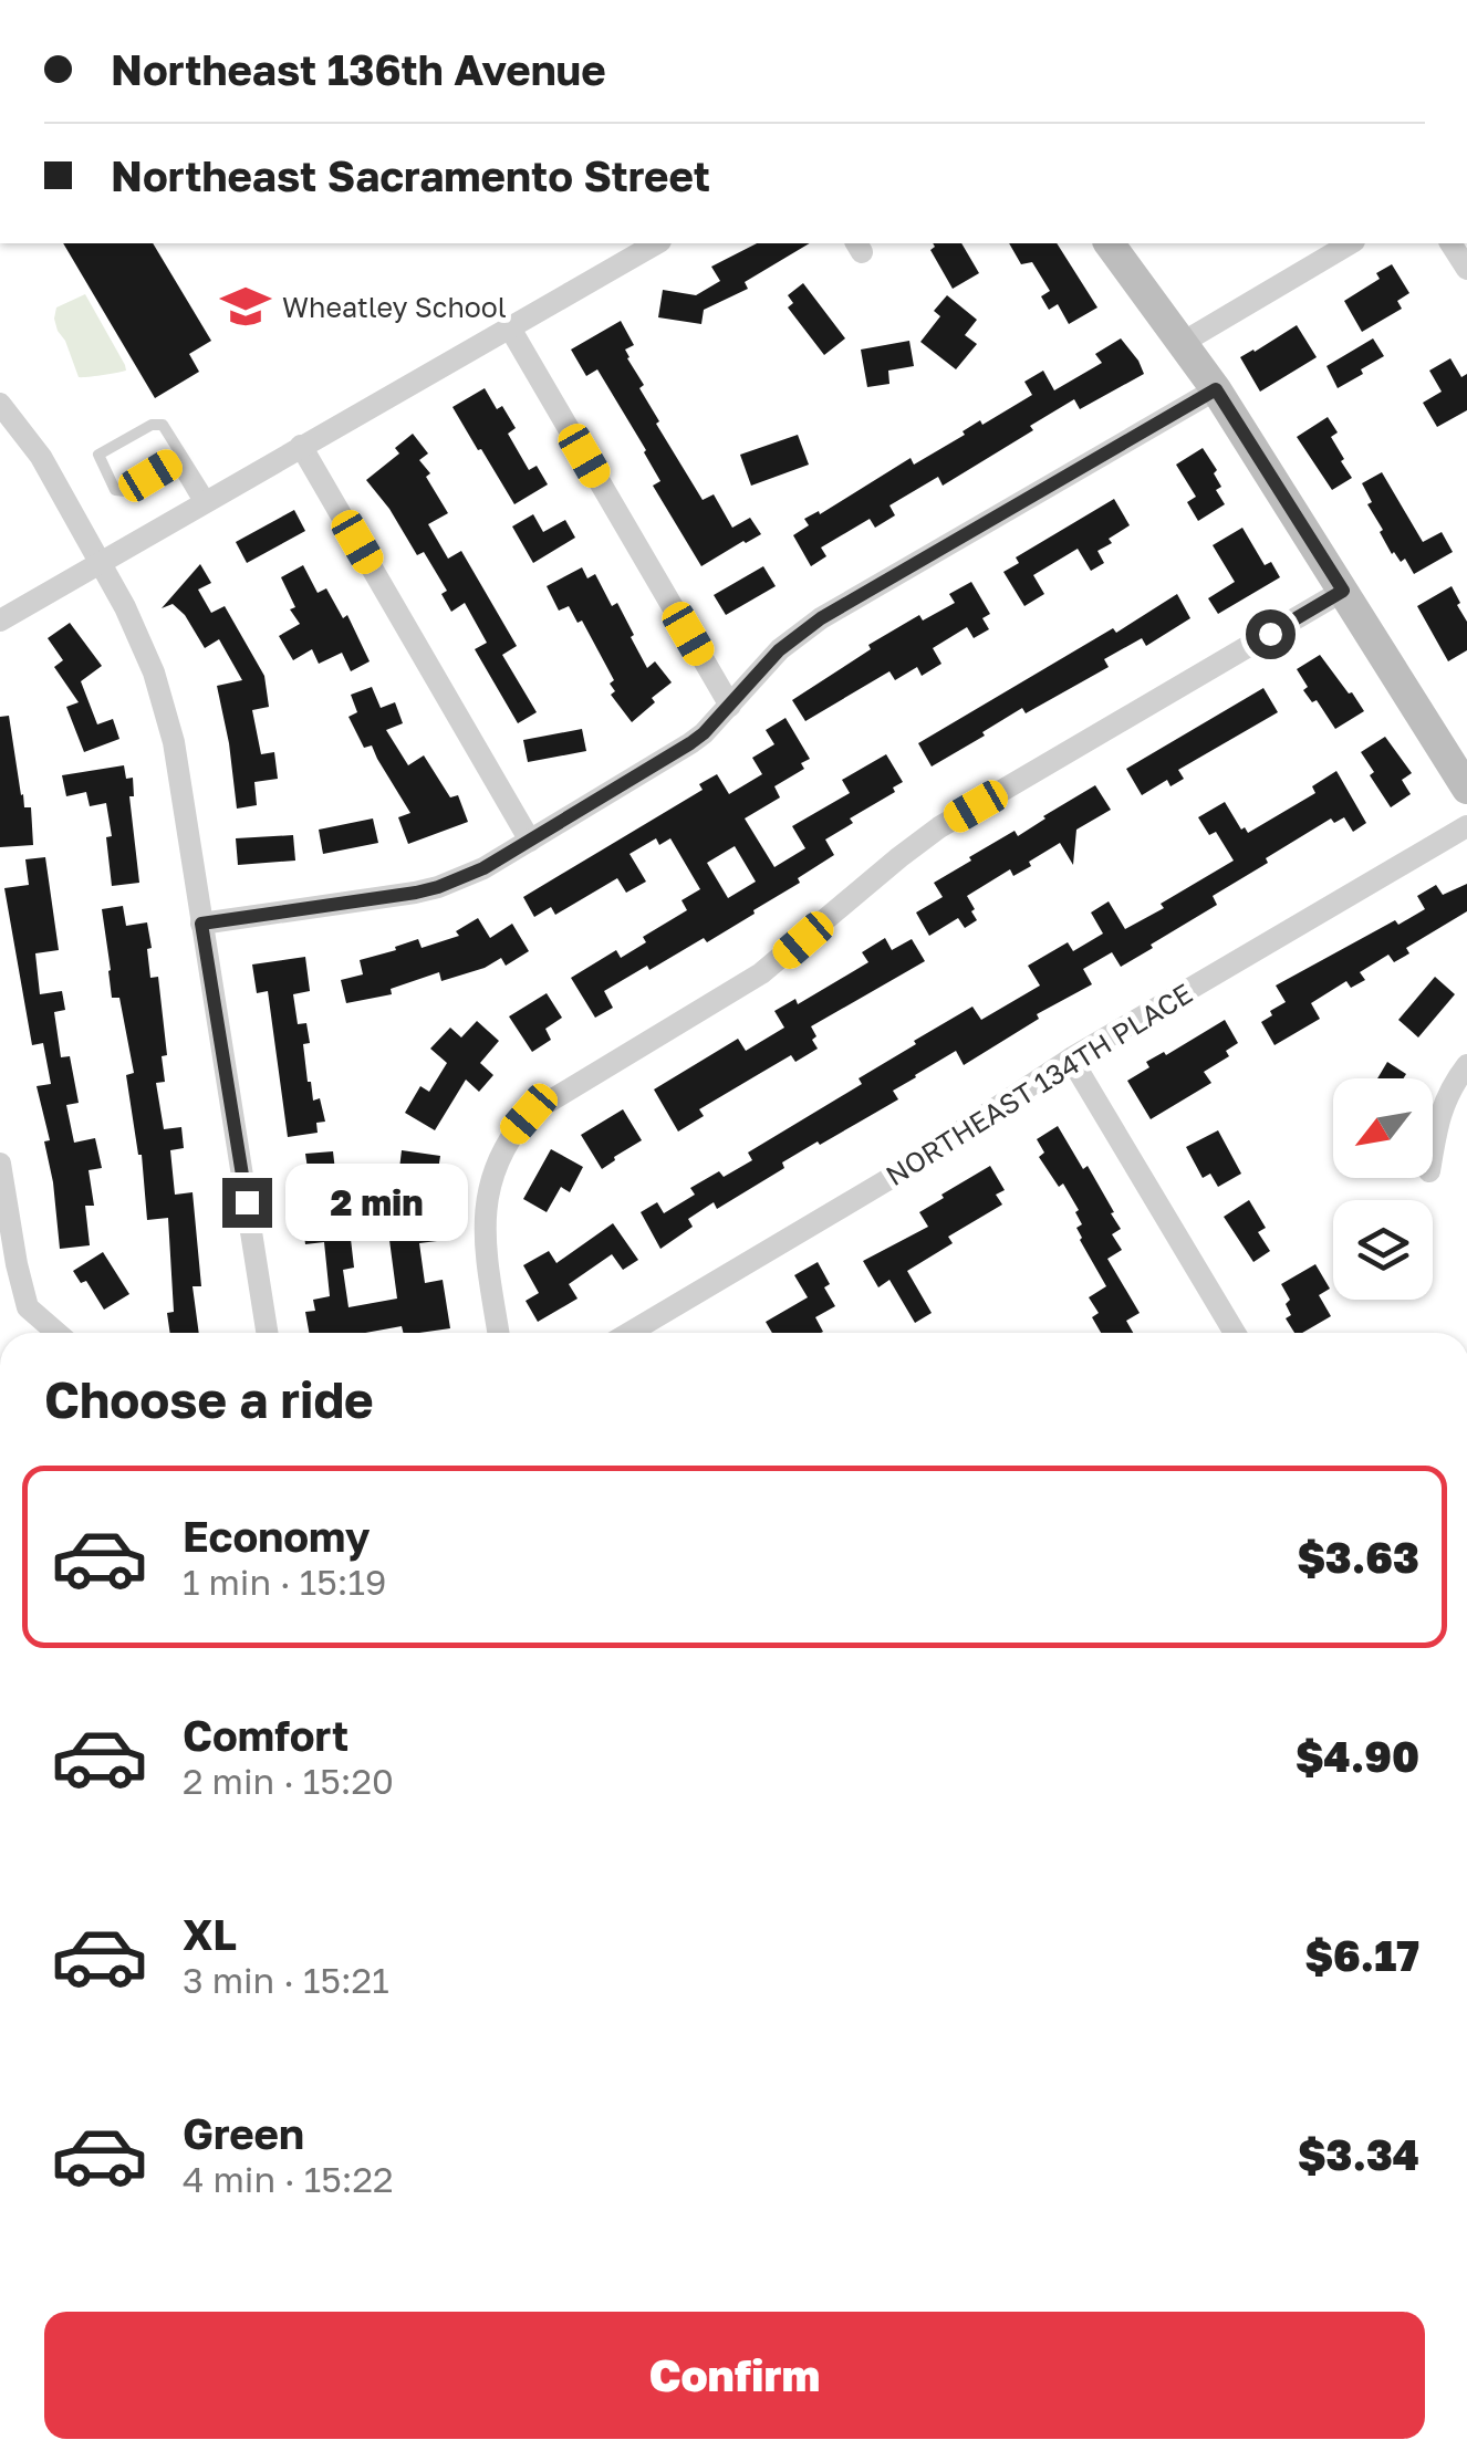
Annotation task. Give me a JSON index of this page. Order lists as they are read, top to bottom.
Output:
{
  "streets": {
    "street": ["NORTHEAST 134TH PLACE"]
  },
  "places": {
    "school or university": ["Wheatley School"]
  },
  "north": "bottom left",
  "page": {
    "banner": ["Northeast 136th Avenue", "Northeast Sacramento Street"],
    "bubble": "2 min",
    "heading": "Choose a ride",
    "list": [
      {
        "name": "Economy",
        "note": "1 min · 15:19",
        "value": "$3.63"
      },
      {
        "name": "Comfort",
        "note": "2 min · 15:20",
        "value": "$4.90"
      },
      {
        "name": "XL",
        "note": "3 min · 15:21",
        "value": "$6.17"
      },
      {
        "name": "Green",
        "note": "4 min · 15:22",
        "value": "$3.34"
      }
    ],
    "buttons": "Confirm"
  }
}
